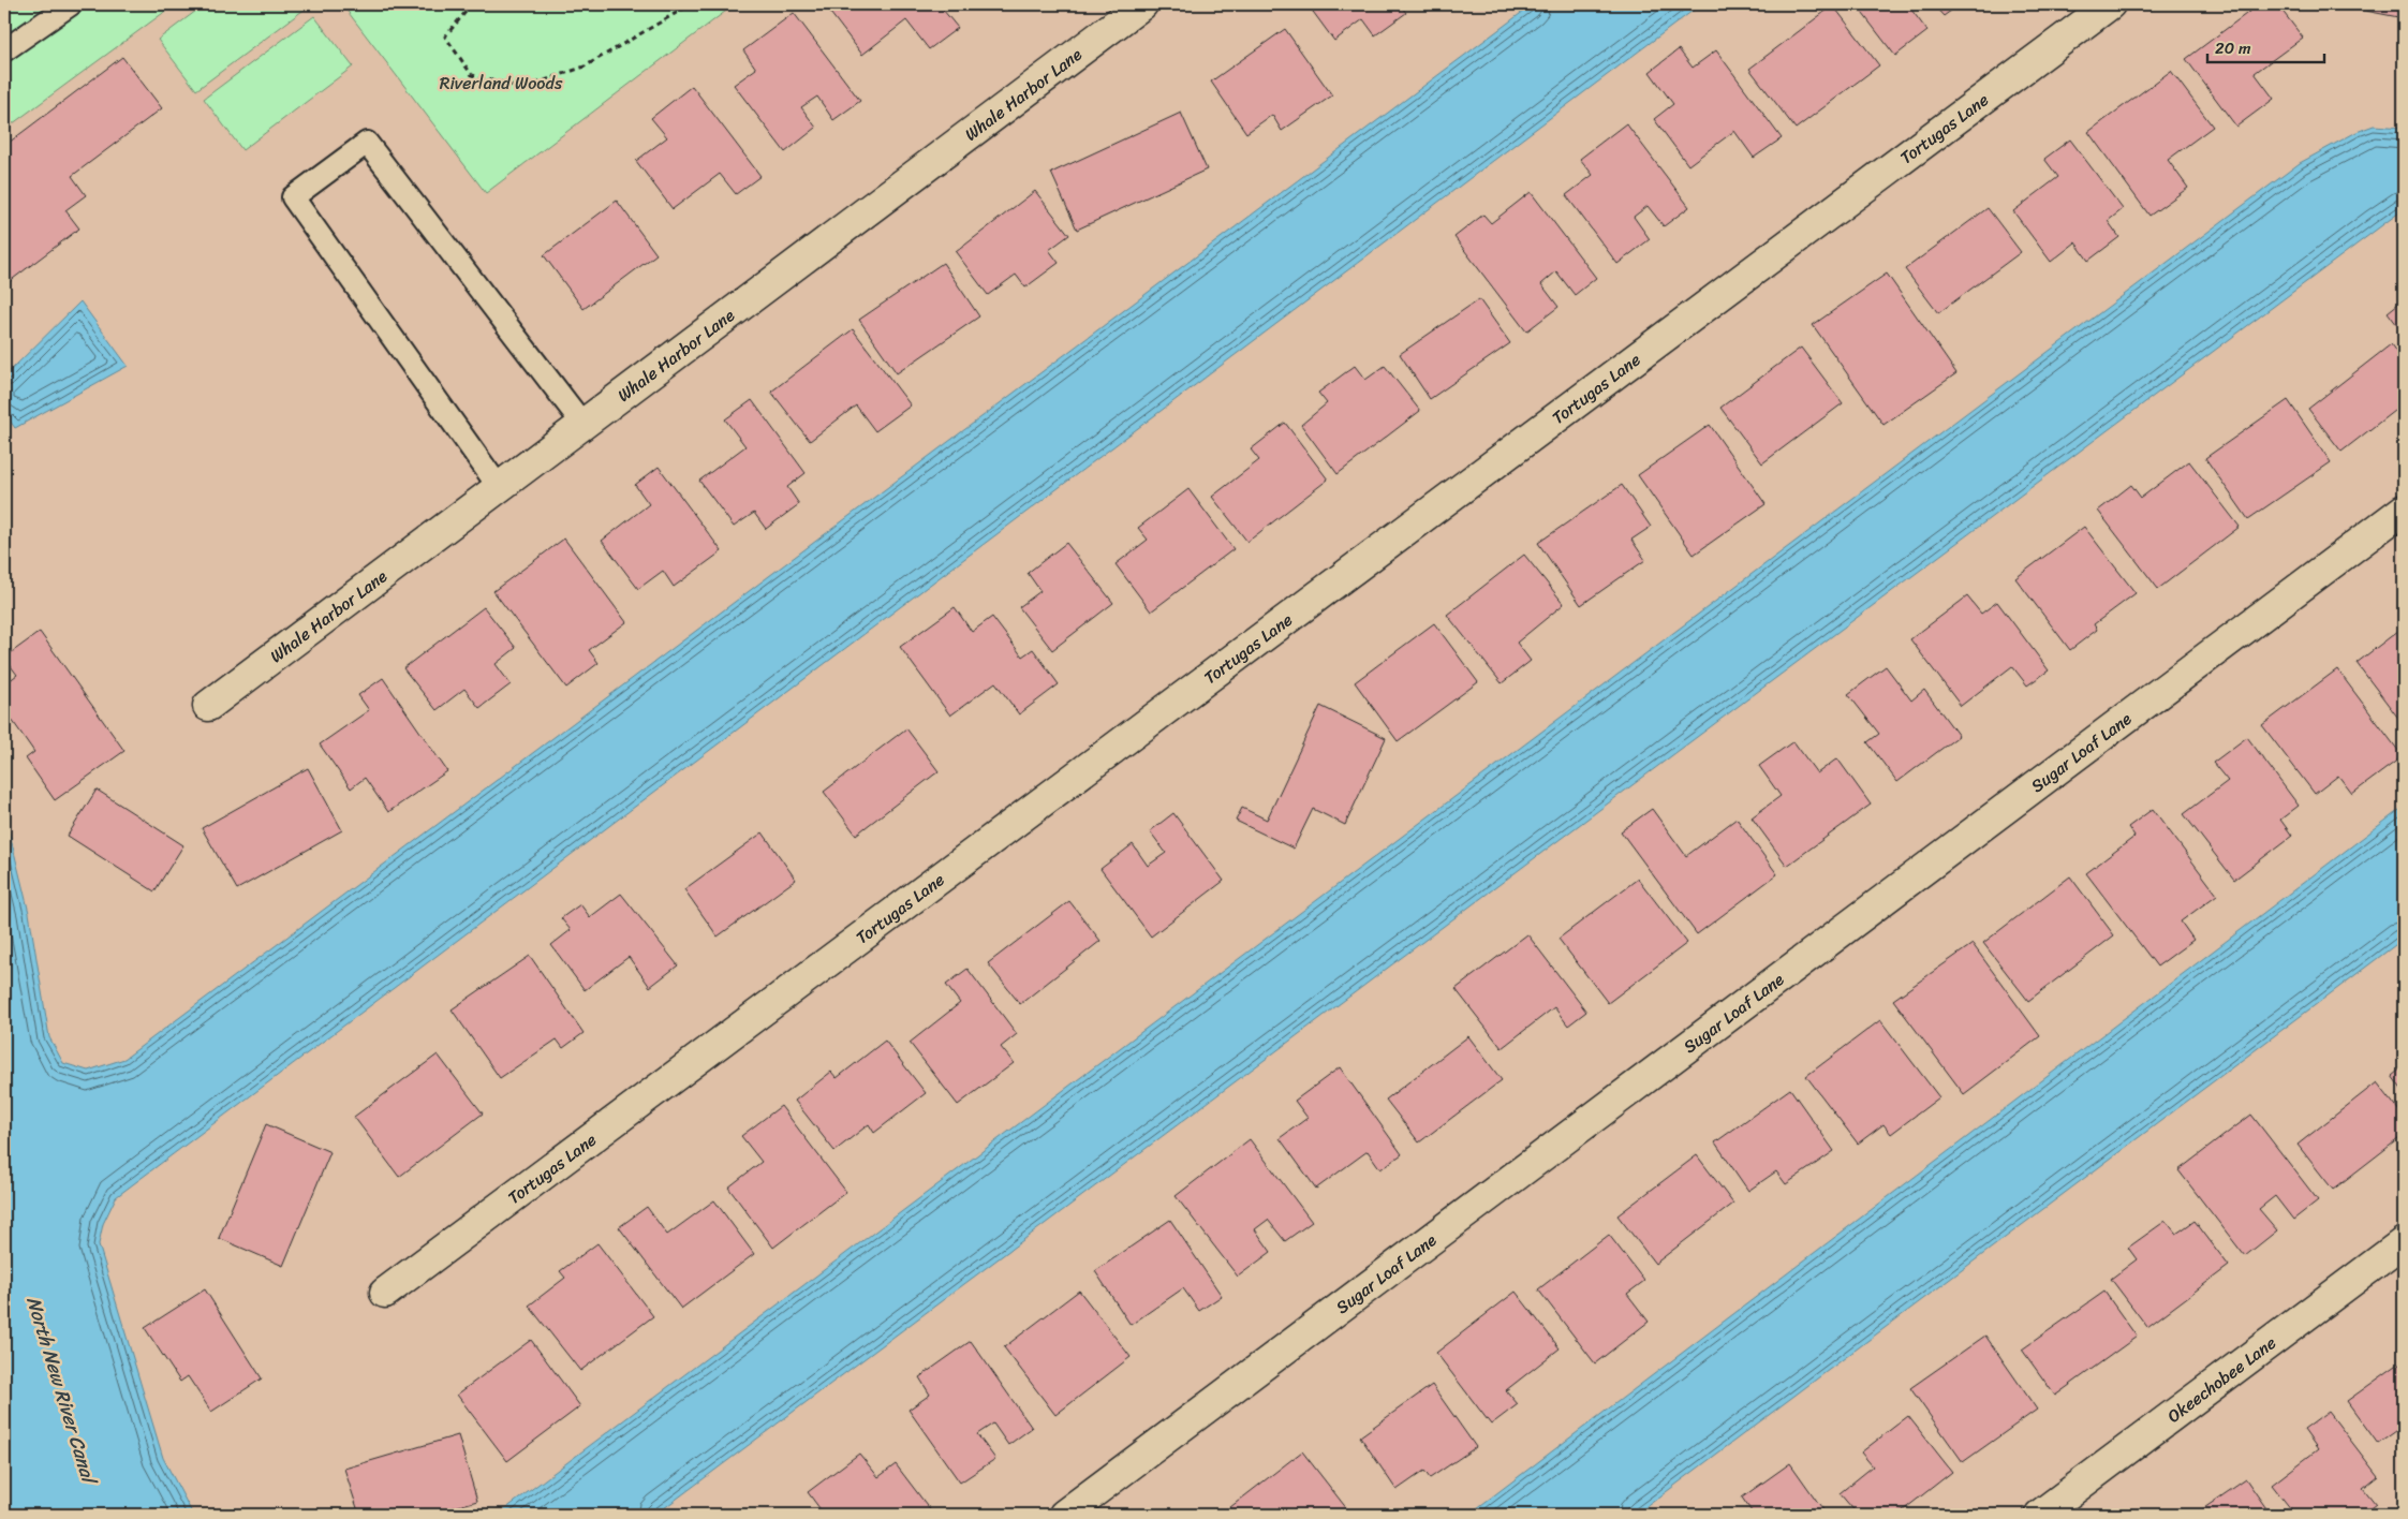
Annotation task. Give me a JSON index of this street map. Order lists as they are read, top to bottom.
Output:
{
  "streets": {
    "street": [
      "Whale Harbor Lane",
      "Tortugas Lane",
      "Sugar Loaf Lane",
      "Okeechobee Lane"
    ]
  },
  "water": ["North New River Canal"],
  "parks": ["Riverland Woods"],
  "scale_bar": "20 m"
}
